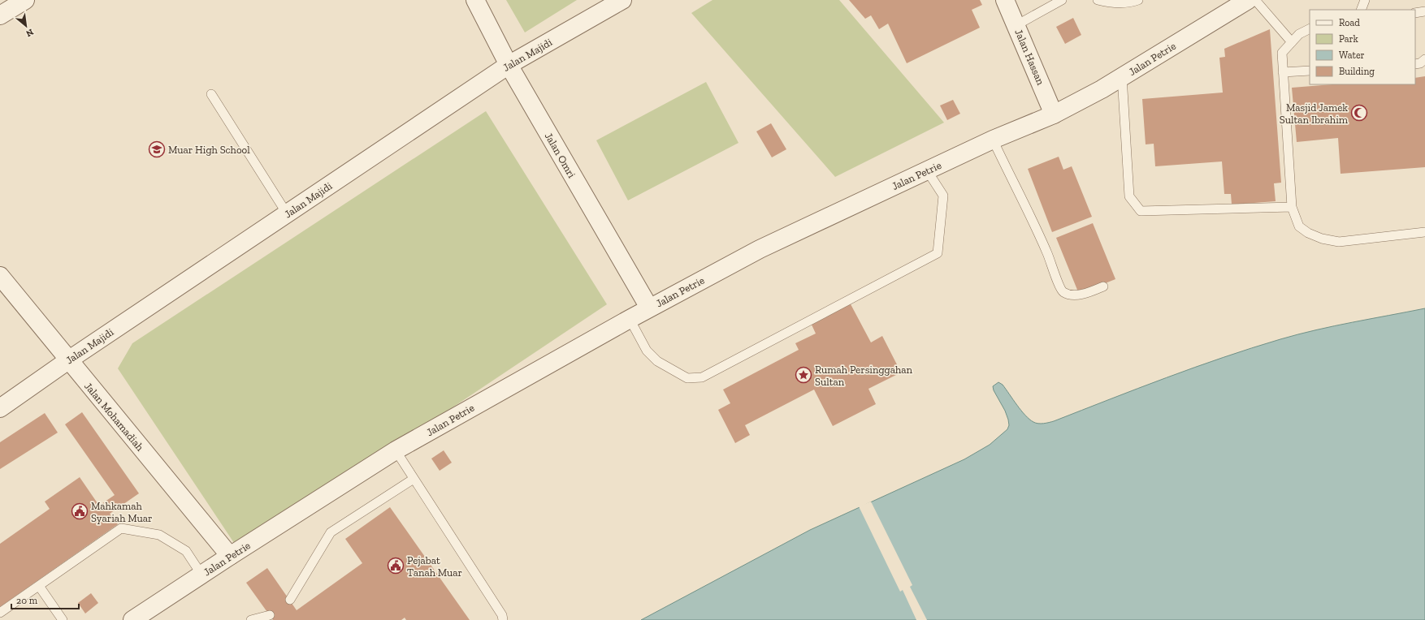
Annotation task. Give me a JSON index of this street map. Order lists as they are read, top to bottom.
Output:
{
  "streets": {
    "street": [
      "Jalan Majidi",
      "Jalan Hassan",
      "Jalan Petrie",
      "Jalan Omri",
      "Jalan Mohamadiah"
    ]
  },
  "crossings": [
    ["Jalan Majidi", "Jalan Omri"],
    ["Jalan Majidi", "Jalan Mohamadiah"],
    ["Jalan Hassan", "Jalan Petrie"],
    ["Jalan Petrie", "Jalan Omri"],
    ["Jalan Petrie", "Jalan Mohamadiah"]
  ],
  "places": {
    "mosque": ["Masjid Jamek Sultan Ibrahim"],
    "school or university": ["Muar High School"],
    "place": ["Rumah Persinggahan Sultan"],
    "public building": ["Mahkamah Syariah Muar", "Pejabat Tanah Muar"]
  },
  "legend": [
    "Road",
    "Park",
    "Water",
    "Building"
  ],
  "scale_bar": "20 m",
  "north": "bottom right"
}
